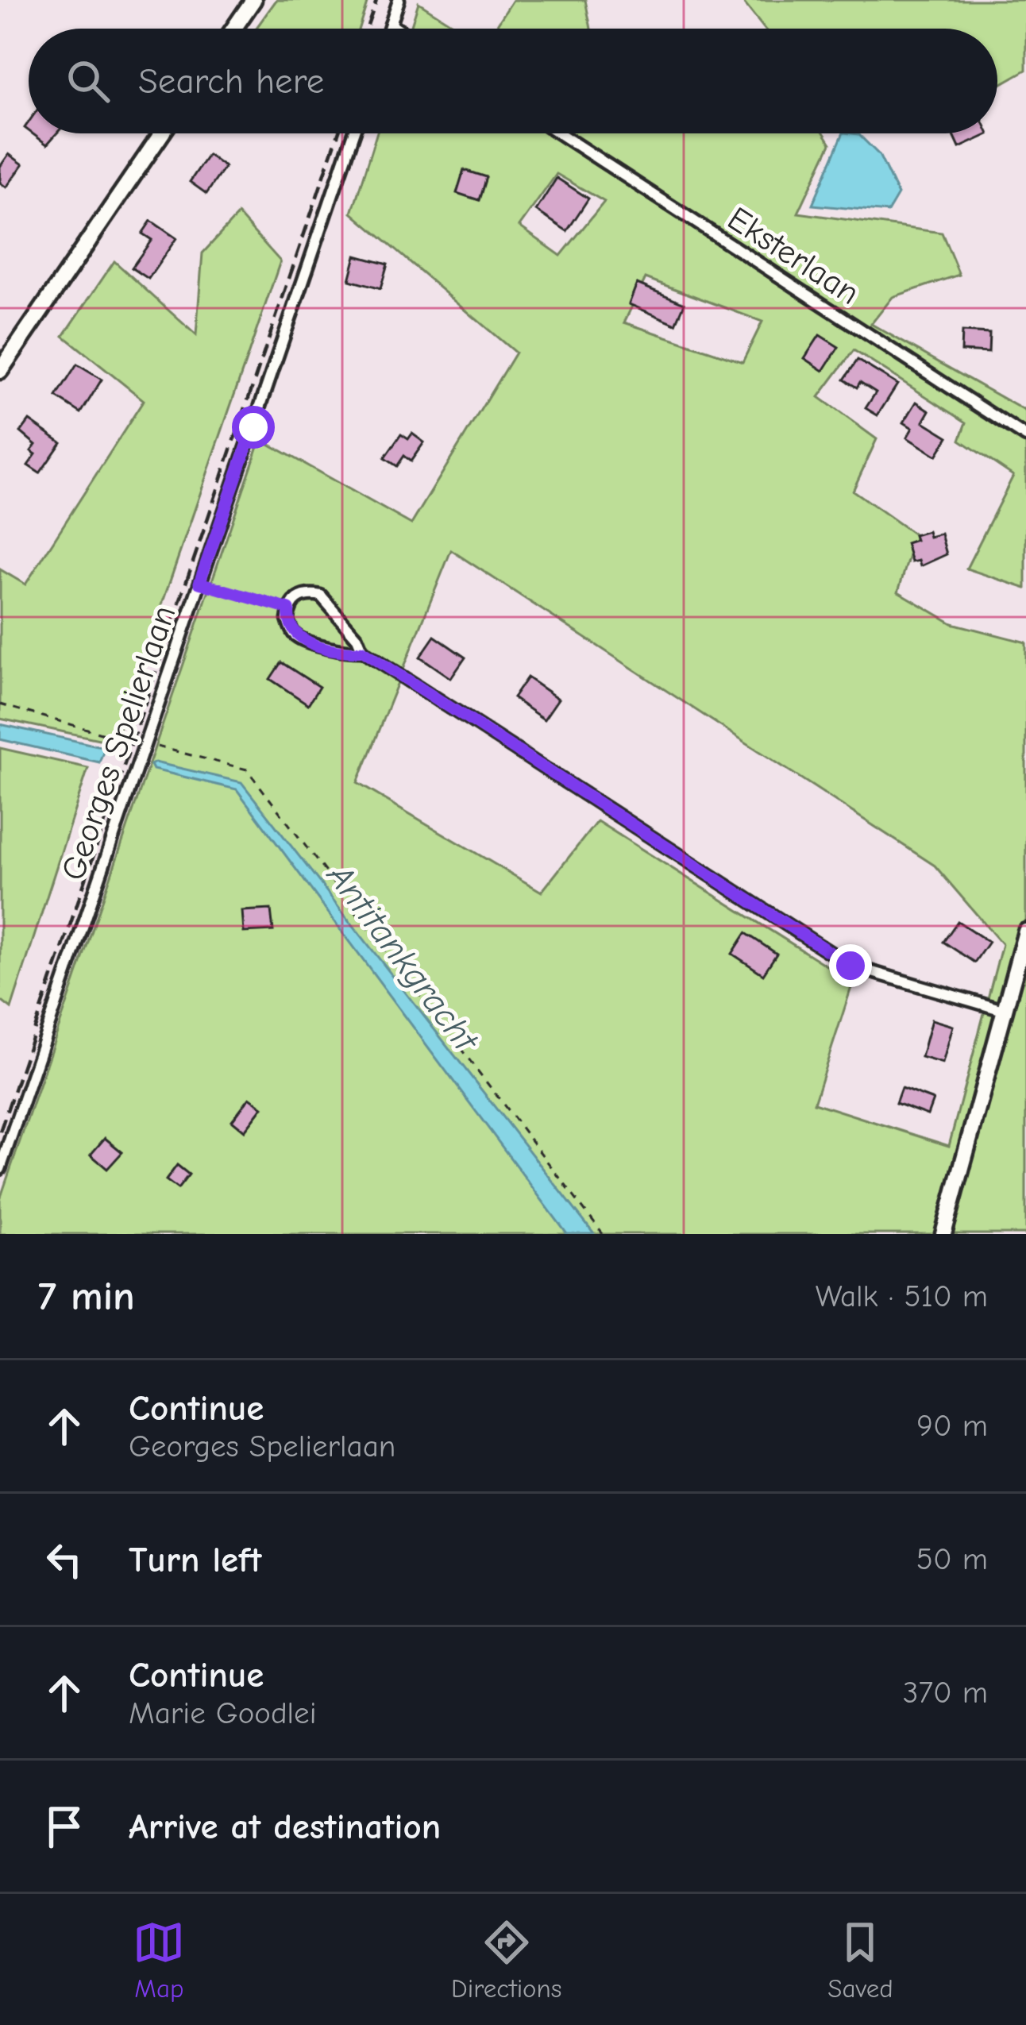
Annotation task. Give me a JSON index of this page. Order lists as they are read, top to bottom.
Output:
{
  "streets": {
    "street": ["Eksterlaan", "Georges Spelierlaan"]
  },
  "water": ["Antitankgracht"],
  "page": {
    "search": "Search here",
    "heading": ["7 min", "Walk · 510 m"],
    "list": [
      ["Continue", "Georges Spelierlaan", "90 m"],
      ["Turn left", "50 m"],
      ["Continue", "Marie Goodlei", "370 m"],
      "Arrive at destination"
    ],
    "nav": ["Map", "Directions", "Saved"]
  }
}
